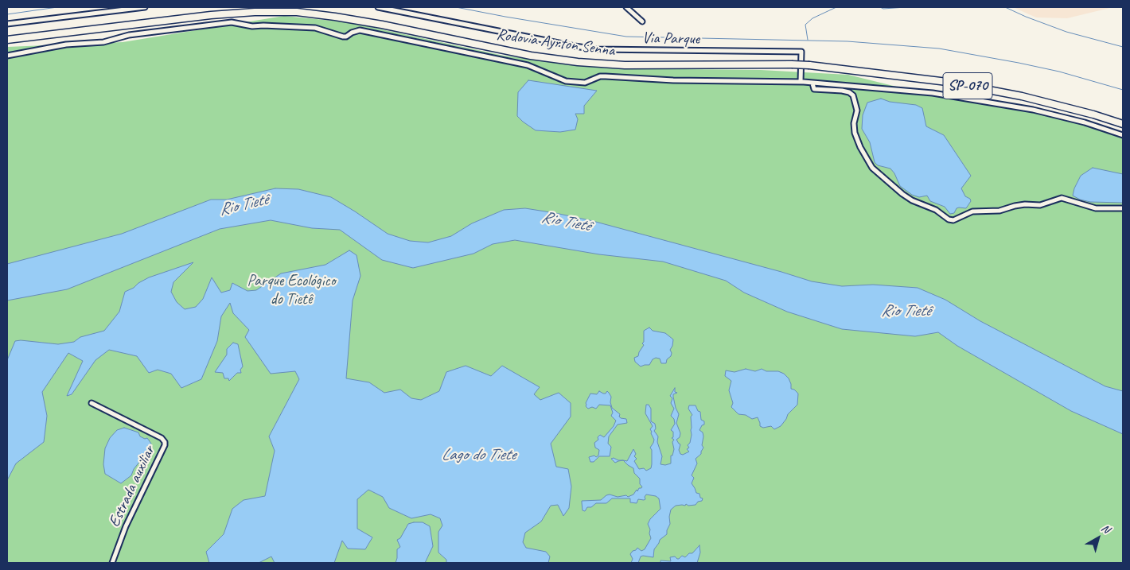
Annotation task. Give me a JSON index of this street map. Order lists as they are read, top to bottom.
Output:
{
  "streets": {
    "highway": ["Rodovia Ayrton Senna", "SP-070"],
    "street": ["Via Parque", "Estrada auxiliar"]
  },
  "water": ["Rio Tietê", "Lago do Tiete"],
  "parks": ["Parque Ecológico do Tietê"],
  "north": "top right"
}
